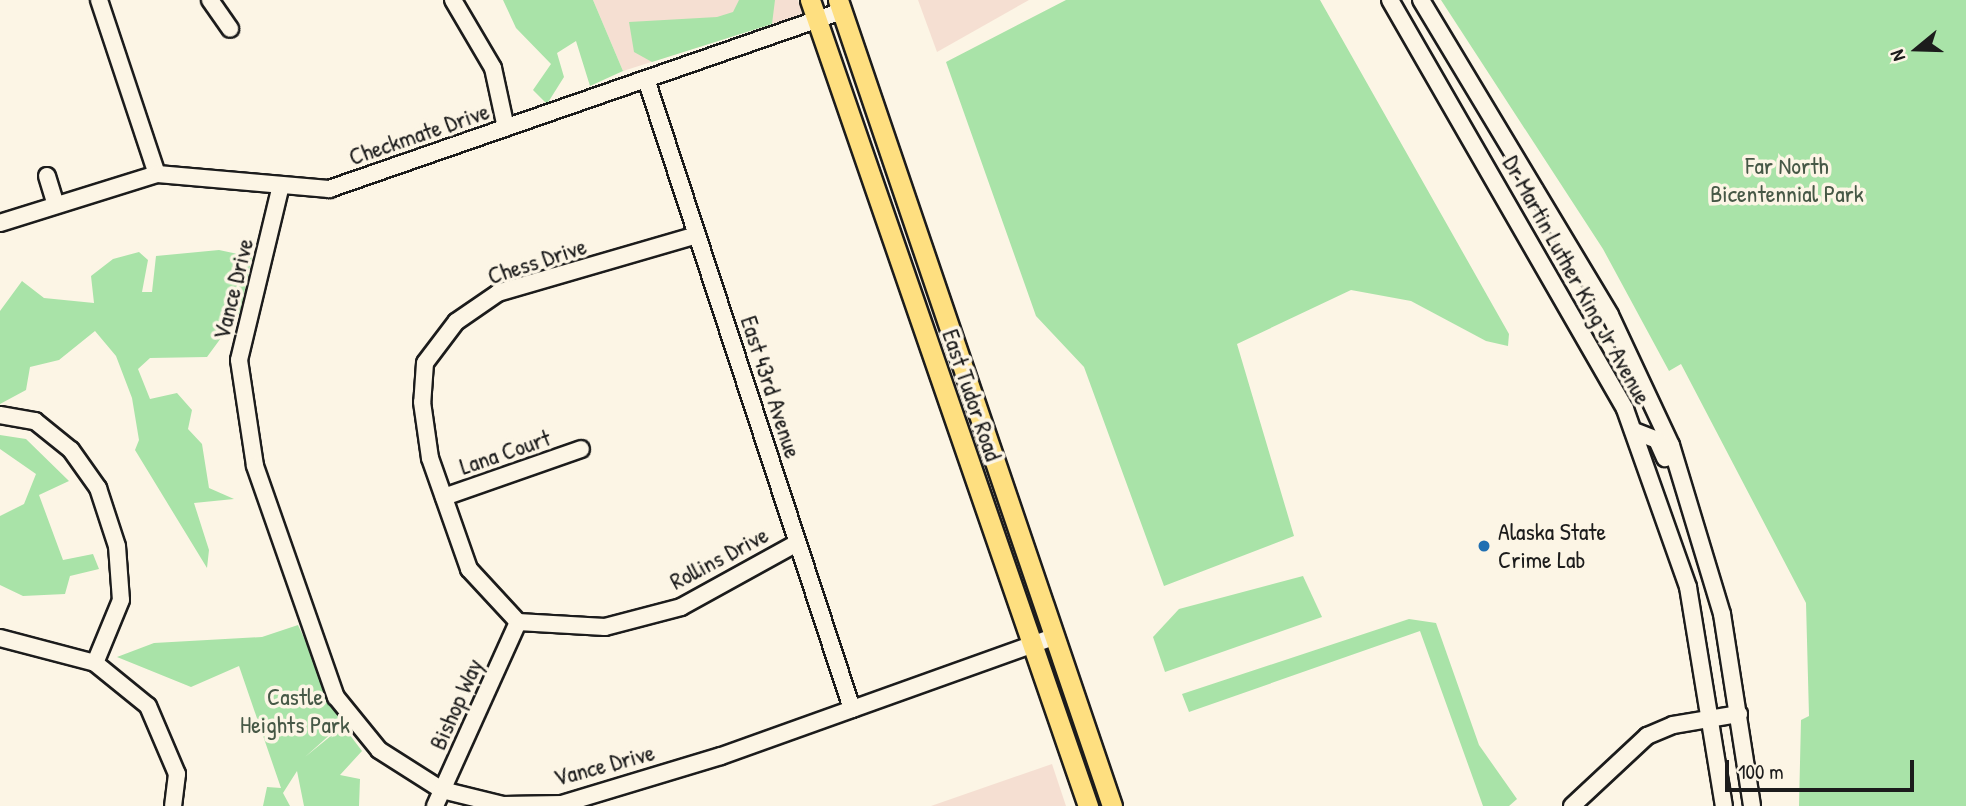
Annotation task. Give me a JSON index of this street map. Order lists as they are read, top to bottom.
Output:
{
  "streets": {
    "main road": ["East Tudor Road"],
    "street": [
      "Checkmate Drive",
      "Chess Drive",
      "Dr Martin Luther King Jr Avenue",
      "Vance Drive",
      "East 43rd Avenue",
      "Lana Court",
      "Rollins Drive",
      "Bishop Way"
    ]
  },
  "crossings": [
    ["Checkmate Drive", "Vance Drive"],
    ["Checkmate Drive", "East 43rd Avenue"],
    ["Checkmate Drive", "East Tudor Road"],
    ["Chess Drive", "East 43rd Avenue"],
    ["Chess Drive", "Lana Court"],
    ["Vance Drive", "East 43rd Avenue"],
    ["Vance Drive", "East Tudor Road"],
    ["Vance Drive", "Bishop Way"],
    ["East 43rd Avenue", "Rollins Drive"],
    ["Rollins Drive", "Bishop Way"]
  ],
  "parks": ["Far North Bicentennial Park", "Castle Heights Park"],
  "places": ["Alaska State Crime Lab"],
  "scale_bar": "100 m",
  "north": "left"
}
